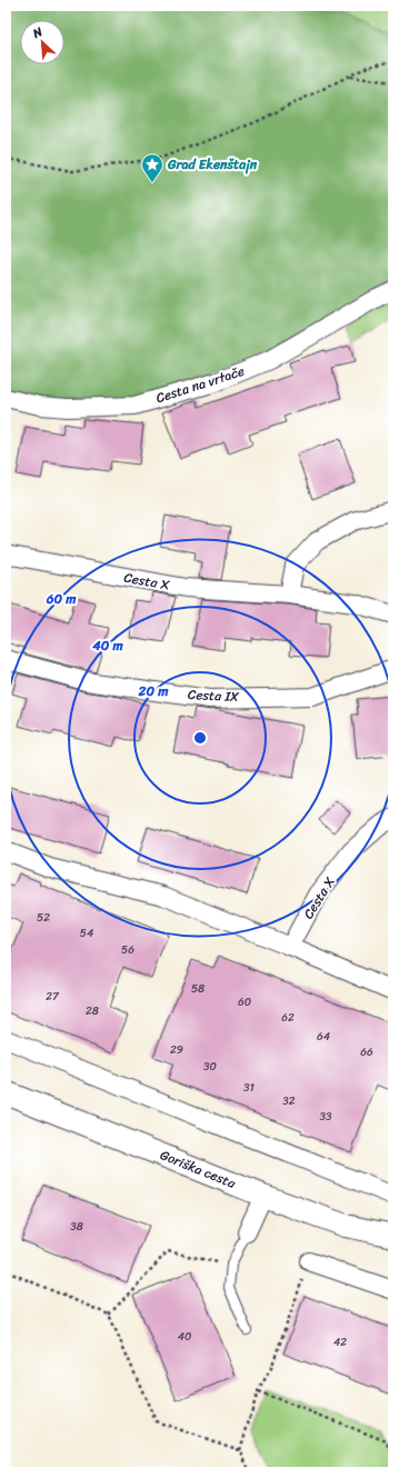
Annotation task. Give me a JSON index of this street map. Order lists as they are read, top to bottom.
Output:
{
  "streets": {
    "street": [
      "Cesta na vrtače",
      "Cesta X",
      "Cesta IX",
      "Goriška cesta"
    ]
  },
  "places": {
    "place": ["Grad Ekenštajn"]
  },
  "house_numbers": [
    "52",
    "54",
    "56",
    "58",
    "27",
    "60",
    "28",
    "62",
    "64",
    "29",
    "66",
    "30",
    "31",
    "32",
    "33",
    "38",
    "40",
    "42"
  ],
  "north": "top left",
  "rings": ["60 m", "40 m", "20 m"]
}
